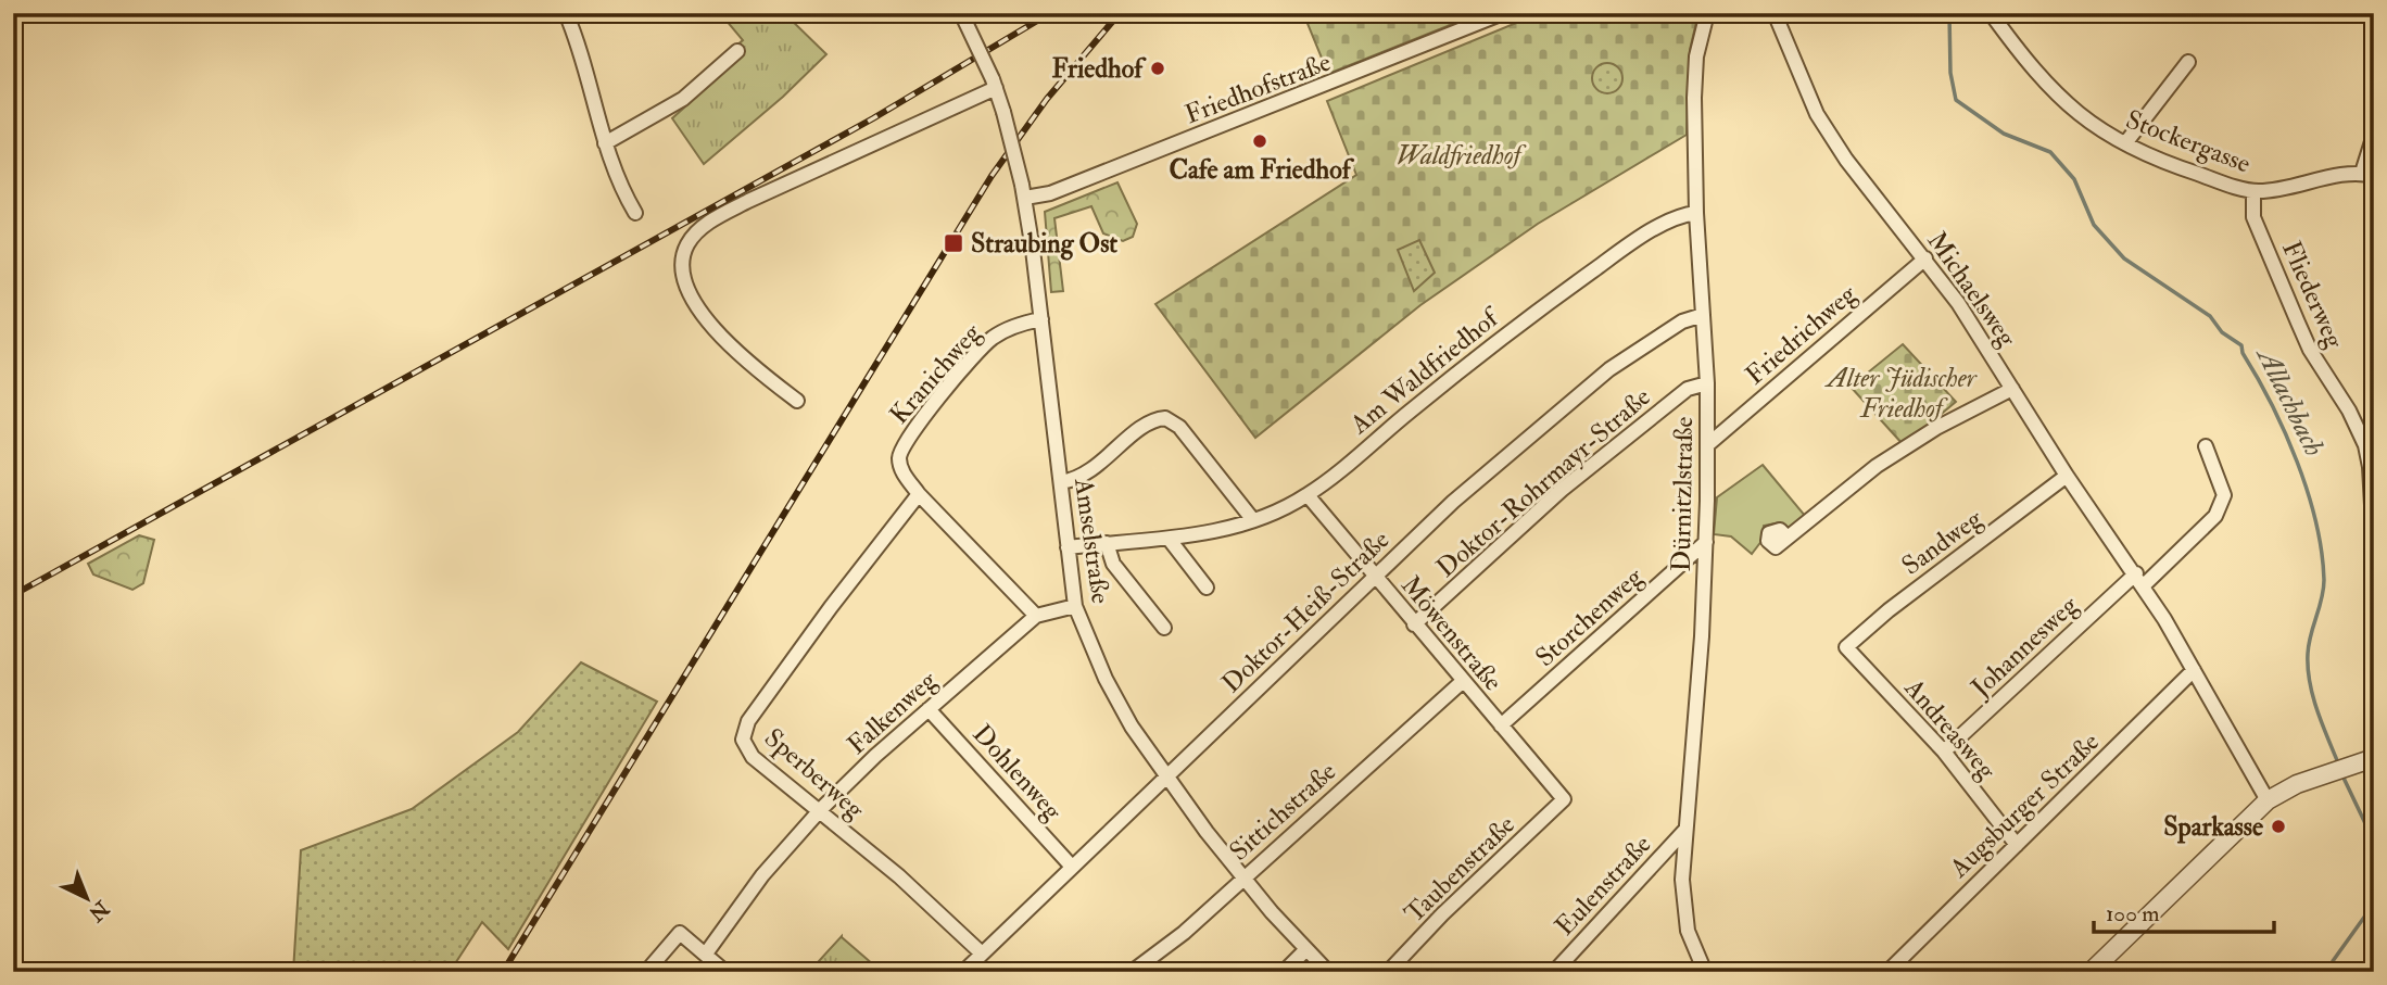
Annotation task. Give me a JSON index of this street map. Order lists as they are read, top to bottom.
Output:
{
  "streets": {
    "street": [
      "Friedhofstraße",
      "Stockergasse",
      "Michaelsweg",
      "Fliederweg",
      "Friedrichweg",
      "Am Waldfriedhof",
      "Kranichweg",
      "Doktor-Rohrmayr-Straße",
      "Dürnitzlstraße",
      "Amselstraße",
      "Sandweg",
      "Doktor-Heiß-Straße",
      "Storchenweg",
      "Möwenstraße",
      "Johannesweg",
      "Falkenweg",
      "Andreasweg",
      "Dohlenweg",
      "Sperberweg",
      "Augsburger Straße",
      "Sittichstraße",
      "Taubenstraße",
      "Eulenstraße"
    ]
  },
  "crossings": [
    ["Friedhofstraße", "Amselstraße"],
    ["Stockergasse", "Fliederweg"],
    ["Michaelsweg", "Friedrichweg"],
    ["Michaelsweg", "Sandweg"],
    ["Michaelsweg", "Johannesweg"],
    ["Michaelsweg", "Augsburger Straße"],
    ["Friedrichweg", "Dürnitzlstraße"],
    ["Am Waldfriedhof", "Dürnitzlstraße"],
    ["Am Waldfriedhof", "Amselstraße"],
    ["Am Waldfriedhof", "Möwenstraße"],
    ["Kranichweg", "Amselstraße"],
    ["Kranichweg", "Falkenweg"],
    ["Kranichweg", "Sperberweg"],
    ["Doktor-Rohrmayr-Straße", "Dürnitzlstraße"],
    ["Doktor-Rohrmayr-Straße", "Möwenstraße"],
    ["Dürnitzlstraße", "Doktor-Heiß-Straße"],
    ["Dürnitzlstraße", "Storchenweg"],
    ["Dürnitzlstraße", "Eulenstraße"],
    ["Amselstraße", "Doktor-Heiß-Straße"],
    ["Amselstraße", "Falkenweg"],
    ["Amselstraße", "Sittichstraße"],
    ["Sandweg", "Andreasweg"],
    ["Doktor-Heiß-Straße", "Möwenstraße"],
    ["Doktor-Heiß-Straße", "Dohlenweg"],
    ["Doktor-Heiß-Straße", "Sperberweg"],
    ["Storchenweg", "Möwenstraße"],
    ["Möwenstraße", "Sittichstraße"],
    ["Möwenstraße", "Taubenstraße"],
    ["Johannesweg", "Andreasweg"],
    ["Falkenweg", "Dohlenweg"],
    ["Falkenweg", "Sperberweg"],
    ["Andreasweg", "Augsburger Straße"]
  ],
  "water": ["Allachbach"],
  "parks": ["Waldfriedhof", "Alter Jüdischer Friedhof"],
  "places": {
    "other": ["Friedhof", "Cafe am Friedhof", "Sparkasse"],
    "transit": ["Straubing Ost"]
  },
  "scale_bar": "100 m",
  "north": "bottom right"
}
